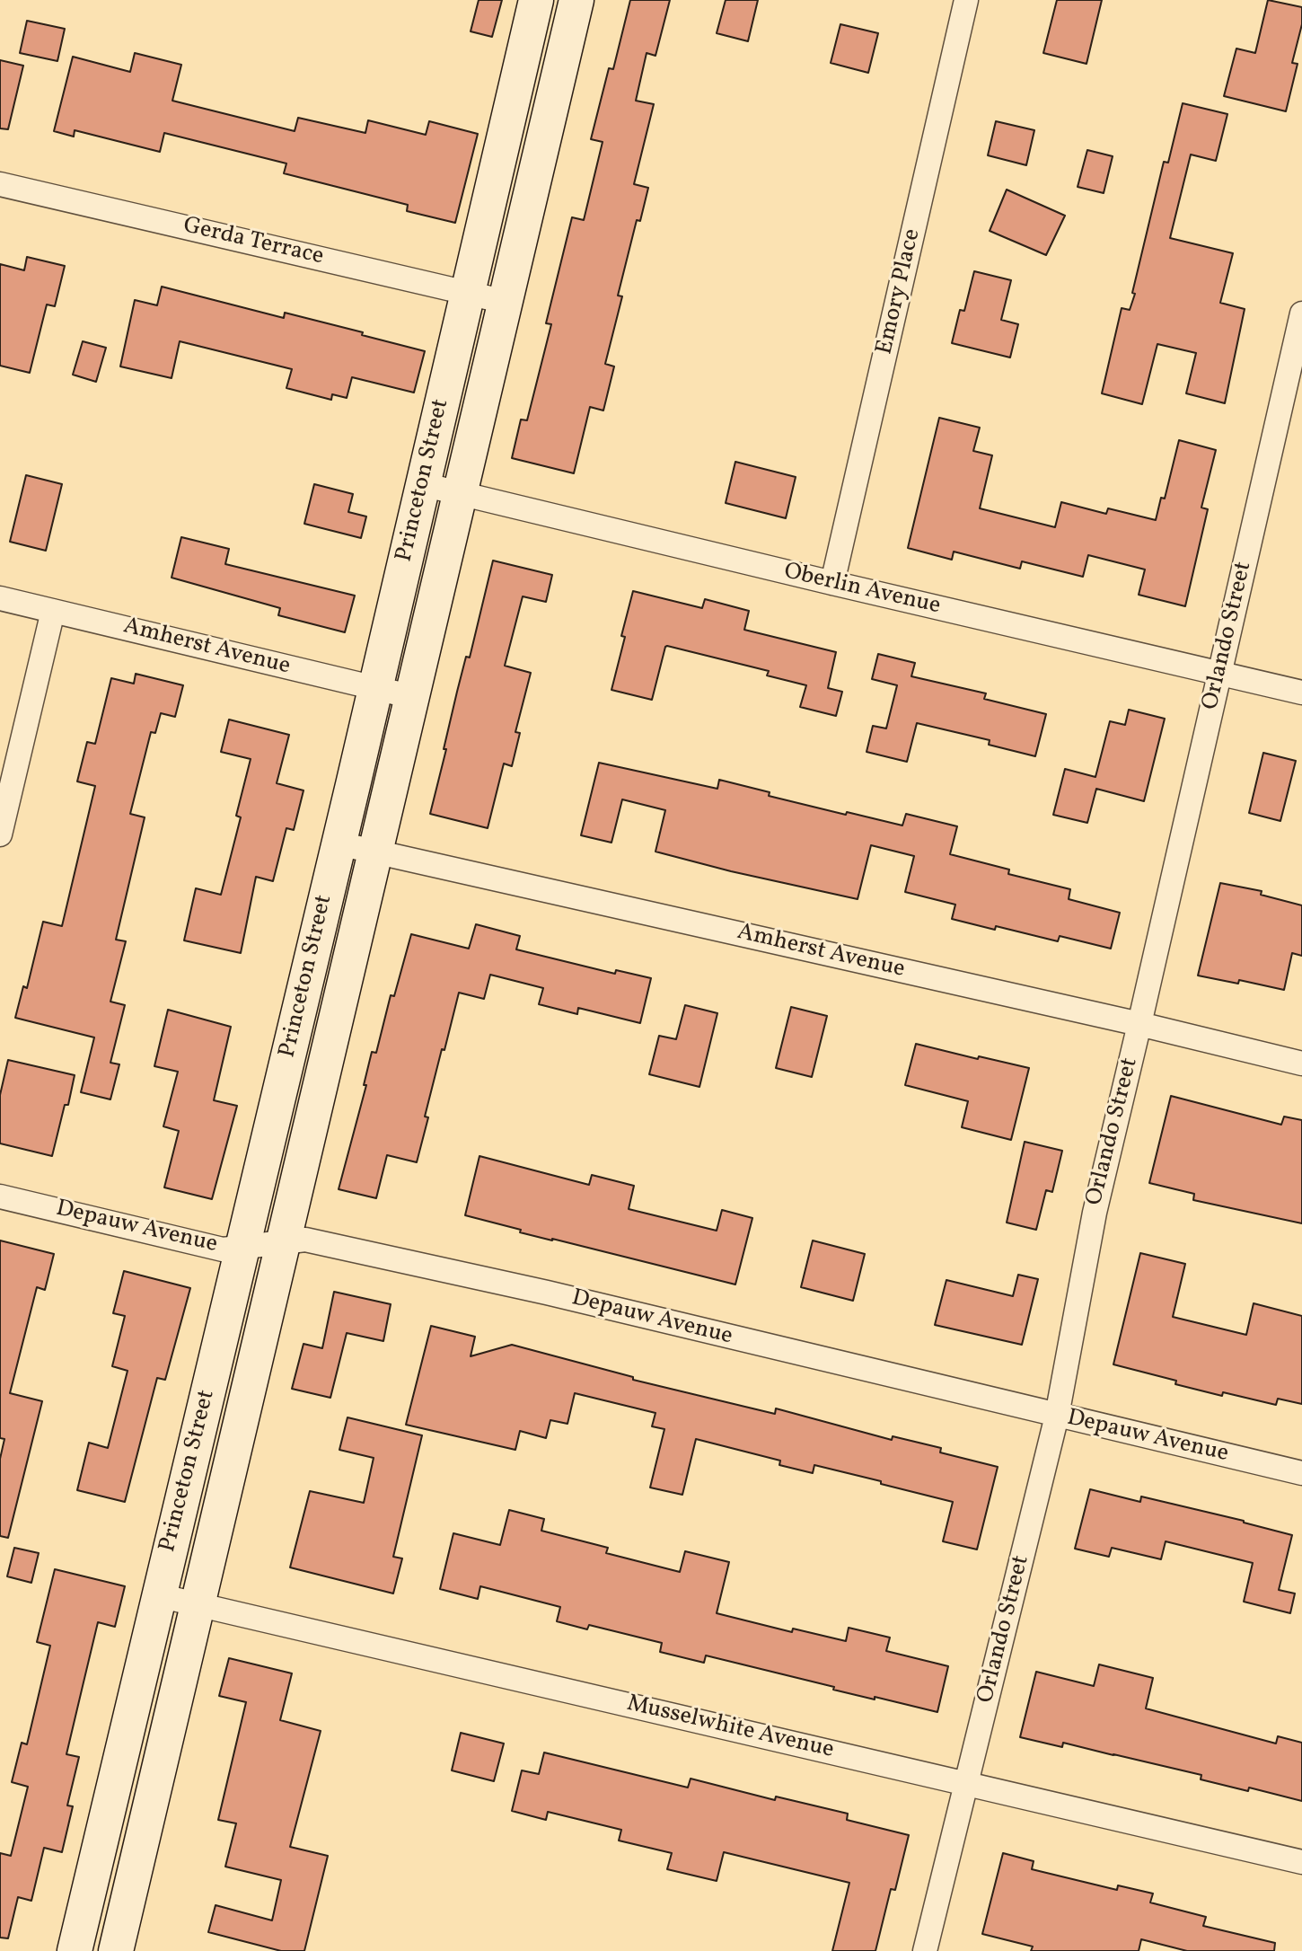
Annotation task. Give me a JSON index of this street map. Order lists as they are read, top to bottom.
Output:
{
  "streets": {
    "main road": ["Princeton Street"],
    "street": [
      "Gerda Terrace",
      "Emory Place",
      "Oberlin Avenue",
      "Orlando Street",
      "Amherst Avenue",
      "Depauw Avenue",
      "Musselwhite Avenue"
    ]
  },
  "crossings": [
    ["Gerda Terrace", "Princeton Street"],
    ["Emory Place", "Oberlin Avenue"],
    ["Princeton Street", "Oberlin Avenue"],
    ["Princeton Street", "Amherst Avenue"],
    ["Princeton Street", "Depauw Avenue"],
    ["Princeton Street", "Musselwhite Avenue"],
    ["Oberlin Avenue", "Orlando Street"],
    ["Orlando Street", "Amherst Avenue"],
    ["Orlando Street", "Depauw Avenue"],
    ["Orlando Street", "Musselwhite Avenue"]
  ]
}
